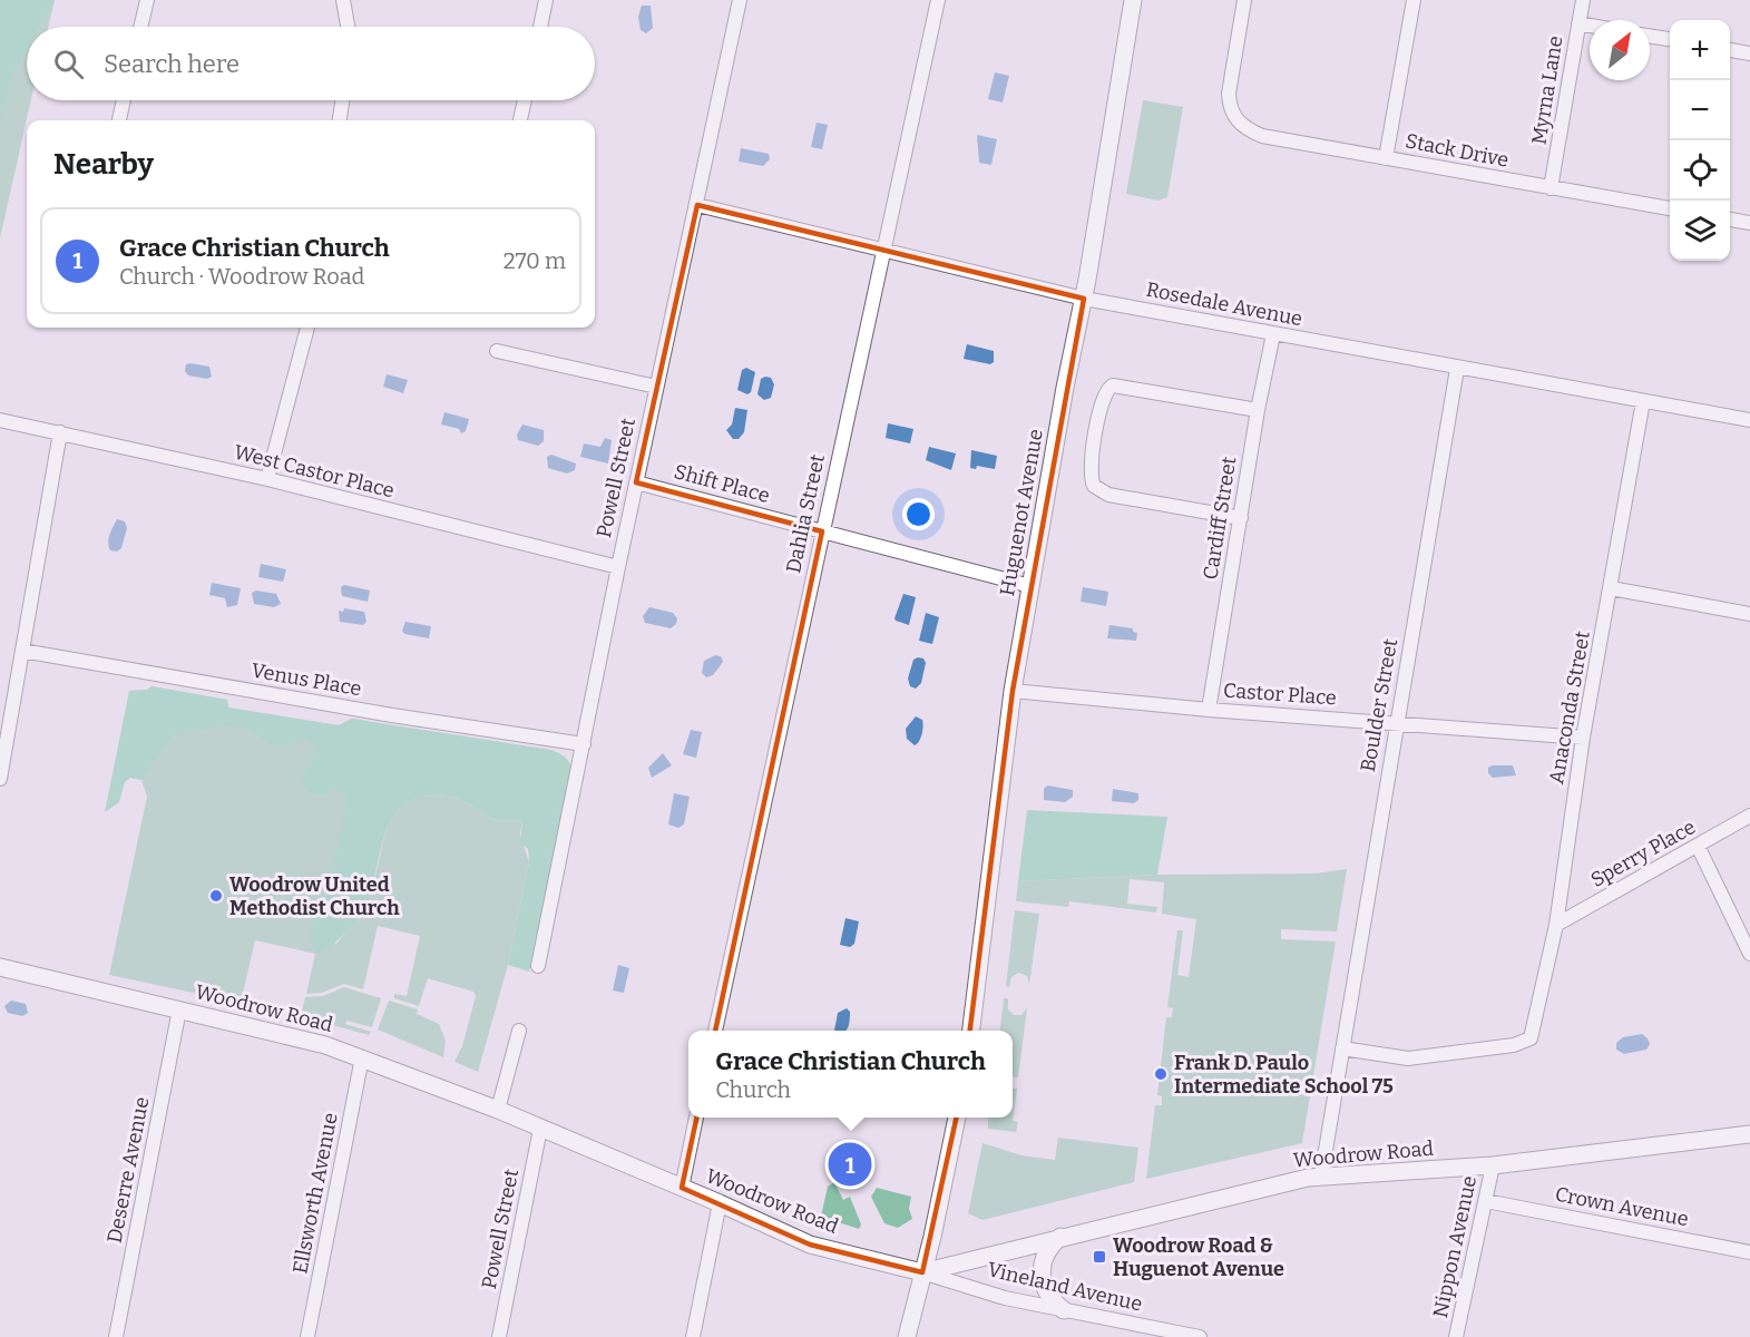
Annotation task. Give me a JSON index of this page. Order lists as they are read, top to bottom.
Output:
{
  "streets": {
    "street": [
      "Myrna Lane",
      "Stack Drive",
      "Rosedale Avenue",
      "West Castor Place",
      "Powell Street",
      "Shift Place",
      "Huguenot Avenue",
      "Dahlia Street",
      "Cardiff Street",
      "Venus Place",
      "Castor Place",
      "Boulder Street",
      "Anaconda Street",
      "Sperry Place",
      "Woodrow Road",
      "Deserre Avenue",
      "Ellsworth Avenue",
      "Crown Avenue",
      "Nippon Avenue",
      "Vineland Avenue"
    ]
  },
  "crossings": [
    ["Myrna Lane", "Stack Drive"],
    ["Rosedale Avenue", "Powell Street"],
    ["Rosedale Avenue", "Huguenot Avenue"],
    ["Rosedale Avenue", "Dahlia Street"],
    ["Rosedale Avenue", "Cardiff Street"],
    ["Rosedale Avenue", "Boulder Street"],
    ["Rosedale Avenue", "Anaconda Street"],
    ["West Castor Place", "Powell Street"],
    ["Powell Street", "Shift Place"],
    ["Powell Street", "Venus Place"],
    ["Powell Street", "Woodrow Road"],
    ["Shift Place", "Huguenot Avenue"],
    ["Shift Place", "Dahlia Street"],
    ["Huguenot Avenue", "Castor Place"],
    ["Cardiff Street", "Castor Place"],
    ["Castor Place", "Boulder Street"],
    ["Castor Place", "Anaconda Street"],
    ["Boulder Street", "Anaconda Street"],
    ["Boulder Street", "Woodrow Road"],
    ["Anaconda Street", "Sperry Place"],
    ["Woodrow Road", "Deserre Avenue"],
    ["Woodrow Road", "Ellsworth Avenue"],
    ["Woodrow Road", "Nippon Avenue"],
    ["Woodrow Road", "Vineland Avenue"],
    ["Crown Avenue", "Nippon Avenue"]
  ],
  "places": {
    "other": ["Woodrow United Methodist Church", "Frank D. Paulo Intermediate School 75"],
    "transit": ["Woodrow Road & Huguenot Avenue"]
  },
  "north": "top right",
  "page": {
    "map_buttons": ["+", "−"],
    "search": "Search here",
    "heading": "Nearby",
    "list": [
      {
        "mark": "1",
        "name": "Grace Christian Church",
        "note": "Church · Woodrow Road",
        "value": "270 m"
      }
    ],
    "popup": ["Grace Christian Church", "Church"],
    "pins": "1"
  }
}
